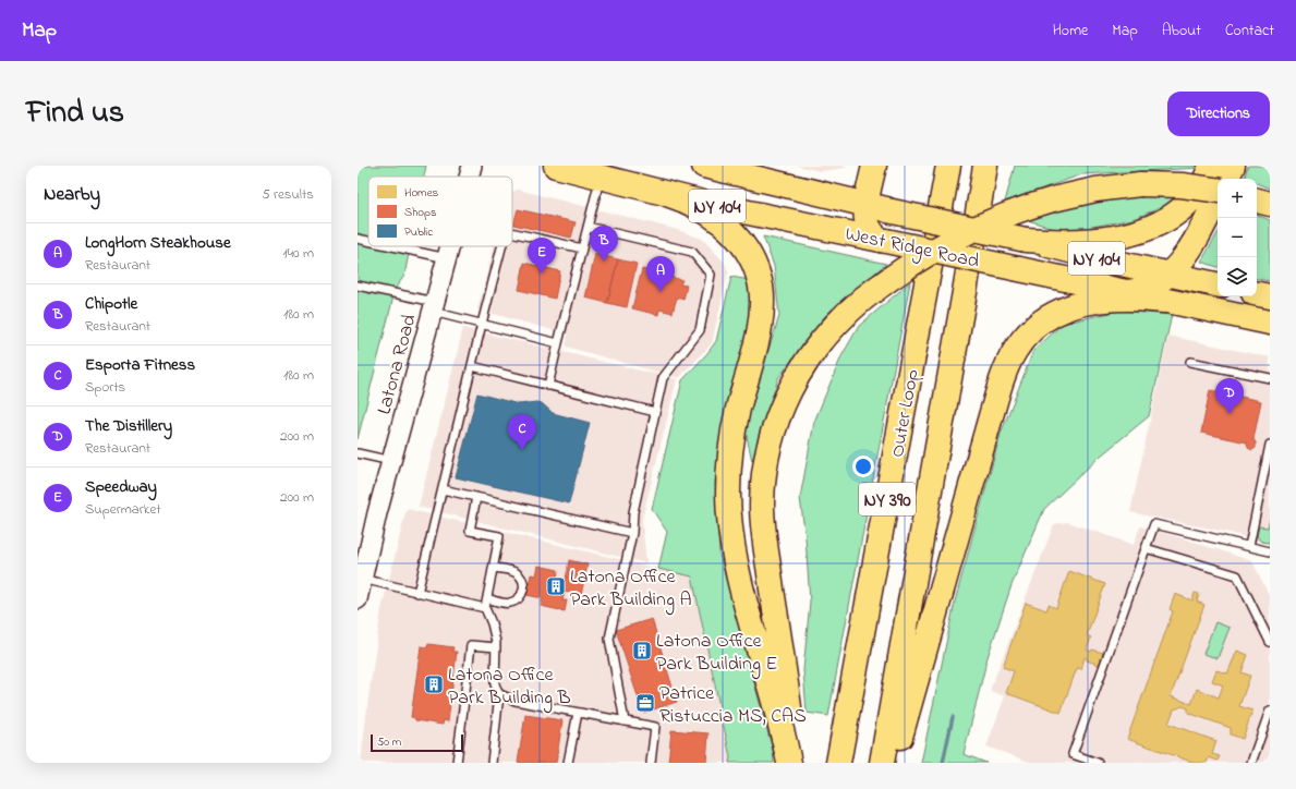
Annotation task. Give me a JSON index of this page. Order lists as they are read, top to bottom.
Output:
{
  "streets": {
    "main road": [
      "NY 104",
      "West Ridge Road",
      "Outer Loop",
      "NY 390"
    ],
    "street": ["Latona Road"]
  },
  "places": {
    "building": ["Latona Office Park Building A", "Latona Office Park Building E", "Latona Office Park Building B"],
    "office": ["Patrice Ristuccia MS, CAS"]
  },
  "legend": ["Homes", "Shops", "Public"],
  "scale_bar": "50 m",
  "page": {
    "header": "Map",
    "nav": [
      "Home",
      "Map",
      "About",
      "Contact"
    ],
    "title": "Find us",
    "buttons": "Directions",
    "heading": ["Nearby", "5 results"],
    "map_buttons": ["+", "−"],
    "list": [
      {
        "mark": "A",
        "name": "LongHorn Steakhouse",
        "note": "Restaurant",
        "value": "140 m"
      },
      {
        "mark": "B",
        "name": "Chipotle",
        "note": "Restaurant",
        "value": "180 m"
      },
      {
        "mark": "C",
        "name": "Esporta Fitness",
        "note": "Sports",
        "value": "180 m"
      },
      {
        "mark": "D",
        "name": "The Distillery",
        "note": "Restaurant",
        "value": "200 m"
      },
      {
        "mark": "E",
        "name": "Speedway",
        "note": "Supermarket",
        "value": "200 m"
      }
    ],
    "pins": [
      "B",
      "E",
      "A",
      "D",
      "C"
    ],
    "scale": "50 m"
  }
}
